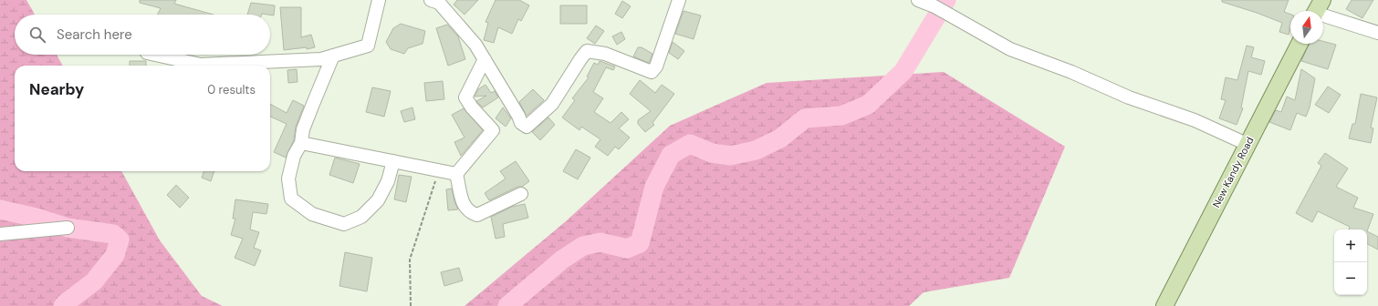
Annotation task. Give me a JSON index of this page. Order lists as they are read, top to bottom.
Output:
{
  "streets": {
    "main road": ["New Kandy Road"]
  },
  "north": "top",
  "page": {
    "search": "Search here",
    "heading": ["Nearby", "0 results"],
    "map_buttons": ["+", "−"]
  }
}
